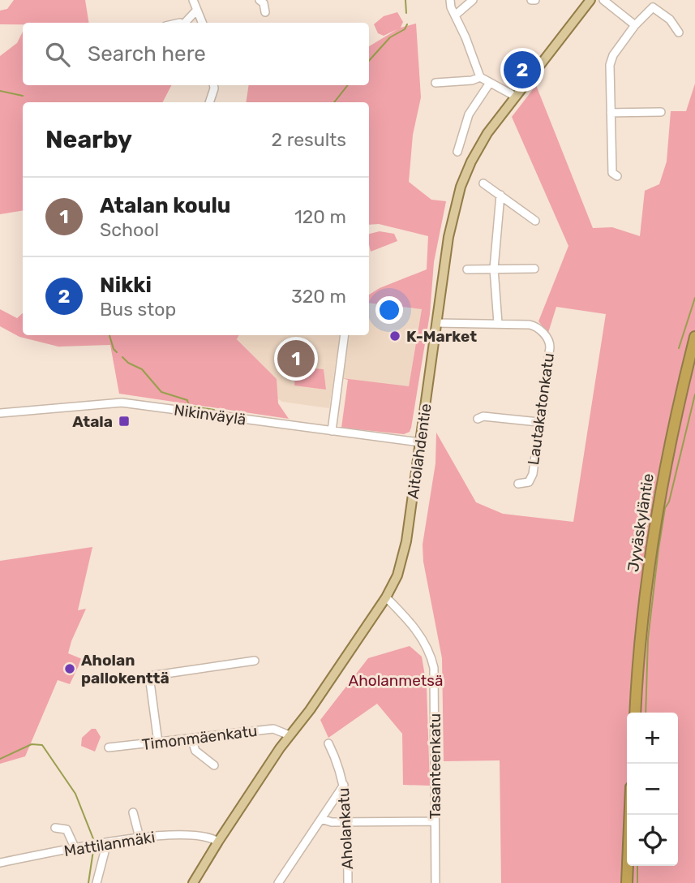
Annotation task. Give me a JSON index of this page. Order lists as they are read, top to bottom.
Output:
{
  "streets": {
    "highway": ["Jyväskyläntie"],
    "main road": ["Aitolahdentie"],
    "street": [
      "Lautakatonkatu",
      "Nikinväylä",
      "Timonmäenkatu",
      "Tasanteenkatu",
      "Aholankatu",
      "Mattilanmäki"
    ]
  },
  "crossings": [
    ["Lautakatonkatu", "Aitolahdentie"],
    ["Nikinväylä", "Aitolahdentie"],
    ["Aitolahdentie", "Timonmäenkatu"],
    ["Aitolahdentie", "Tasanteenkatu"],
    ["Aitolahdentie", "Mattilanmäki"]
  ],
  "parks": ["Aholanmetsä"],
  "places": {
    "other": ["K-Market", "Aholan pallokenttä"],
    "transit": ["Atala"]
  },
  "page": {
    "search": "Search here",
    "pins": ["2", "1"],
    "heading": ["Nearby", "2 results"],
    "list": [
      {
        "mark": "1",
        "name": "Atalan koulu",
        "note": "School",
        "value": "120 m"
      },
      {
        "mark": "2",
        "name": "Nikki",
        "note": "Bus stop",
        "value": "320 m"
      }
    ],
    "map_buttons": ["+", "−"]
  }
}
